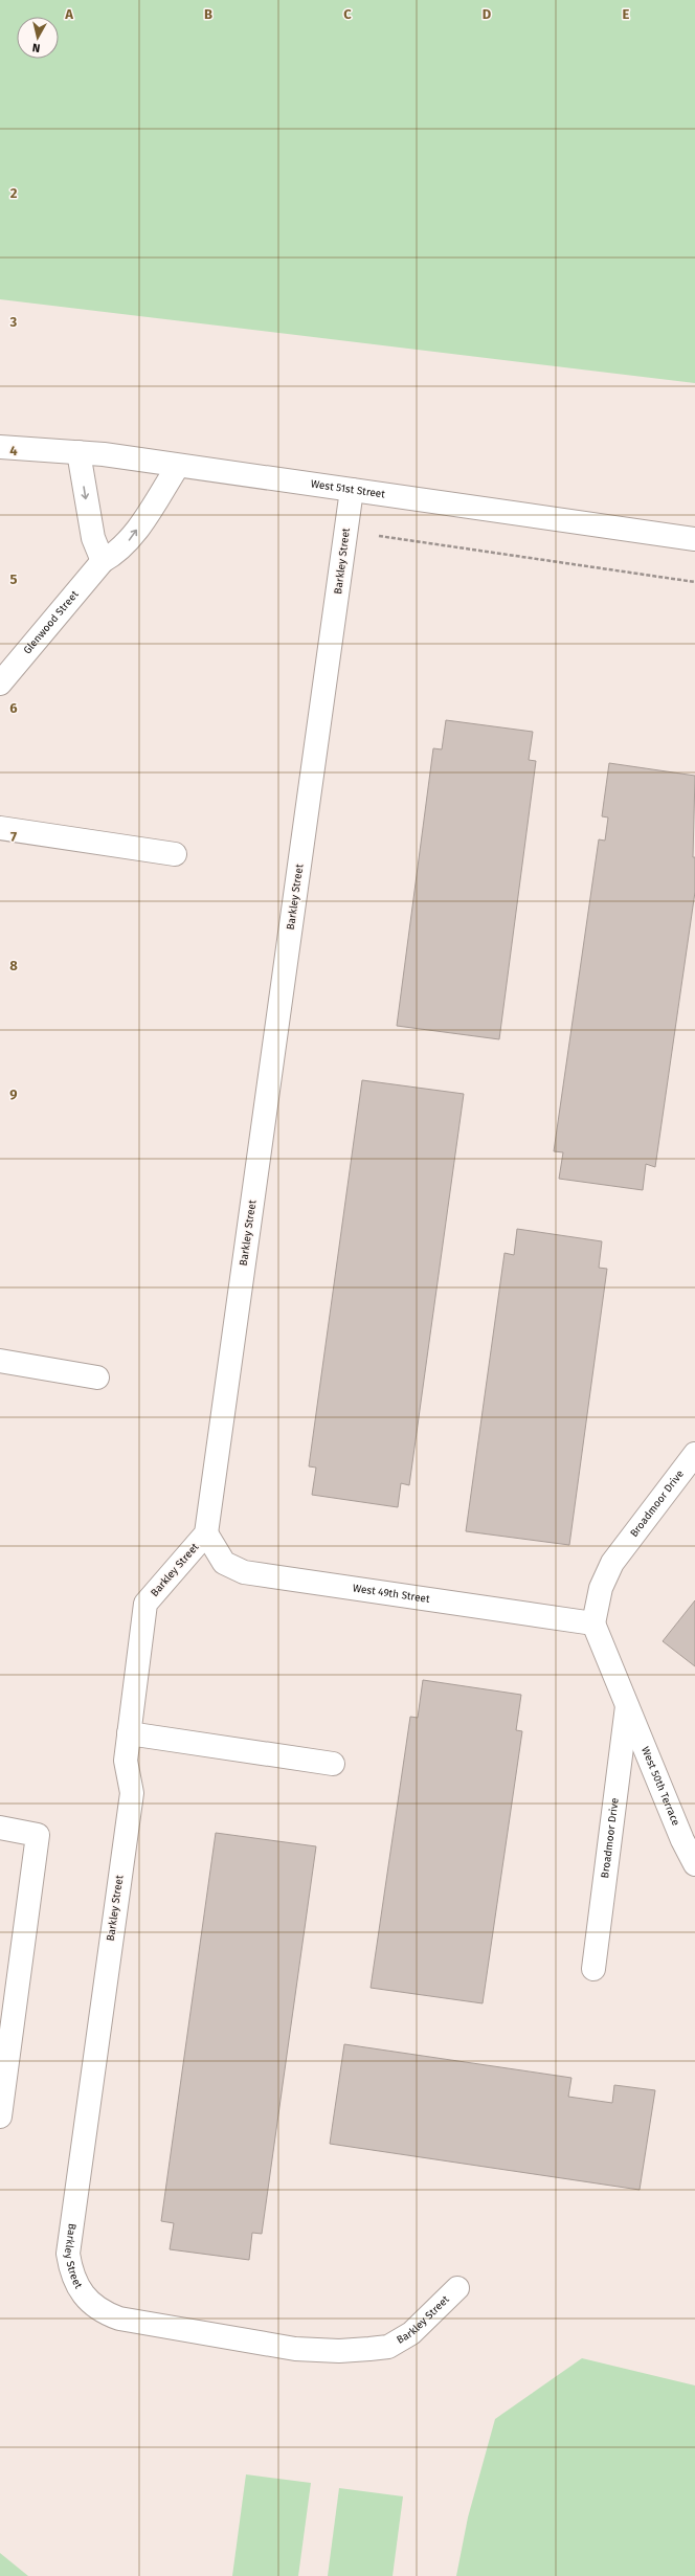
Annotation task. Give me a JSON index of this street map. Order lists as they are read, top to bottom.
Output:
{
  "streets": {
    "street": [
      "West 51st Street",
      "Barkley Street",
      "Glenwood Street",
      "Broadmoor Drive",
      "West 49th Street",
      "West 50th Terrace"
    ]
  },
  "crossings": [
    ["West 51st Street", "Barkley Street"],
    ["West 51st Street", "Glenwood Street"],
    ["Barkley Street", "West 49th Street"],
    ["Broadmoor Drive", "West 49th Street"],
    ["Broadmoor Drive", "West 50th Terrace"],
    ["West 49th Street", "West 50th Terrace"]
  ],
  "one_way": ["Glenwood Street"],
  "north": "bottom",
  "grid": {
    "columns": [
      "A",
      "B",
      "C",
      "D",
      "E"
    ],
    "rows": [
      "2",
      "3",
      "4",
      "5",
      "6",
      "7",
      "8",
      "9"
    ]
  }
}
